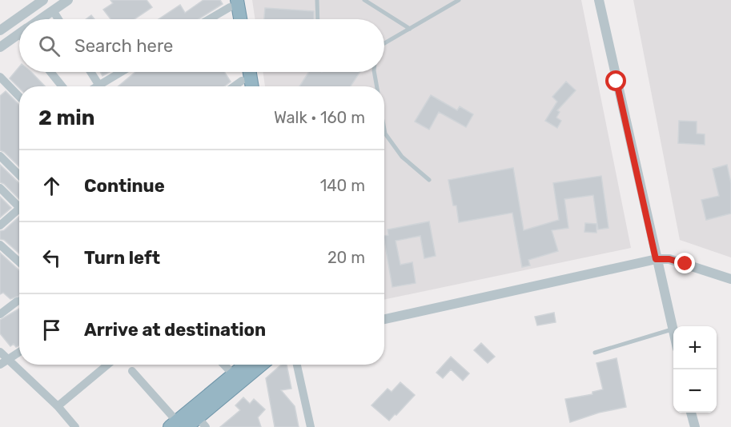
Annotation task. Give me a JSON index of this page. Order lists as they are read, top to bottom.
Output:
{
  "page": {
    "search": "Search here",
    "heading": ["2 min", "Walk · 160 m"],
    "list": [
      ["Continue", "140 m"],
      ["Turn left", "20 m"],
      "Arrive at destination"
    ],
    "map_buttons": ["+", "−"]
  }
}
